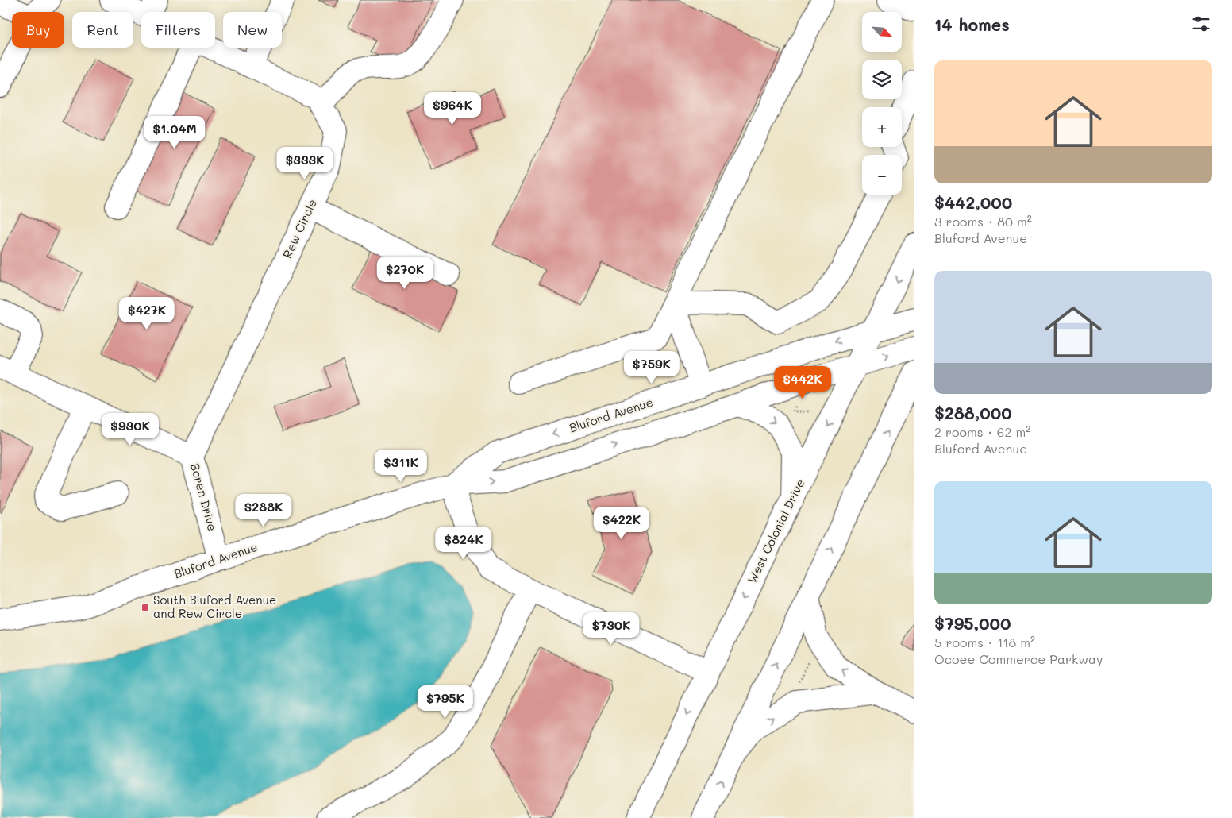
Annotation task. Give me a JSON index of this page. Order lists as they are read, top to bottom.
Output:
{
  "streets": {
    "main road": [
      "Rew Circle",
      "Bluford Avenue",
      "Boren Drive",
      "West Colonial Drive"
    ]
  },
  "crossings": [
    ["Rew Circle", "Boren Drive"],
    ["Bluford Avenue", "Boren Drive"],
    ["Bluford Avenue", "West Colonial Drive"]
  ],
  "places": {
    "transit": ["South Bluford Avenue and Rew Circle"]
  },
  "north": "bottom right",
  "page": {
    "heading": "14 homes",
    "map_buttons": ["+", "−"],
    "chip": [
      "Buy",
      "Rent",
      "Filters",
      "New"
    ],
    "list": [
      {
        "name": "$442,000",
        "note": "3 rooms · 80 m² · Bluford Avenue"
      },
      {
        "name": "$288,000",
        "note": "2 rooms · 62 m² · Bluford Avenue"
      },
      {
        "name": "$795,000",
        "note": "5 rooms · 118 m² · Ocoee Commerce Parkway"
      }
    ],
    "price": [
      "$964K",
      "$1.04M",
      "$333K",
      "$270K",
      "$427K",
      "$759K",
      "$442K",
      "$930K",
      "$311K",
      "$288K",
      "$422K",
      "$824K",
      "$730K",
      "$795K"
    ]
  }
}
